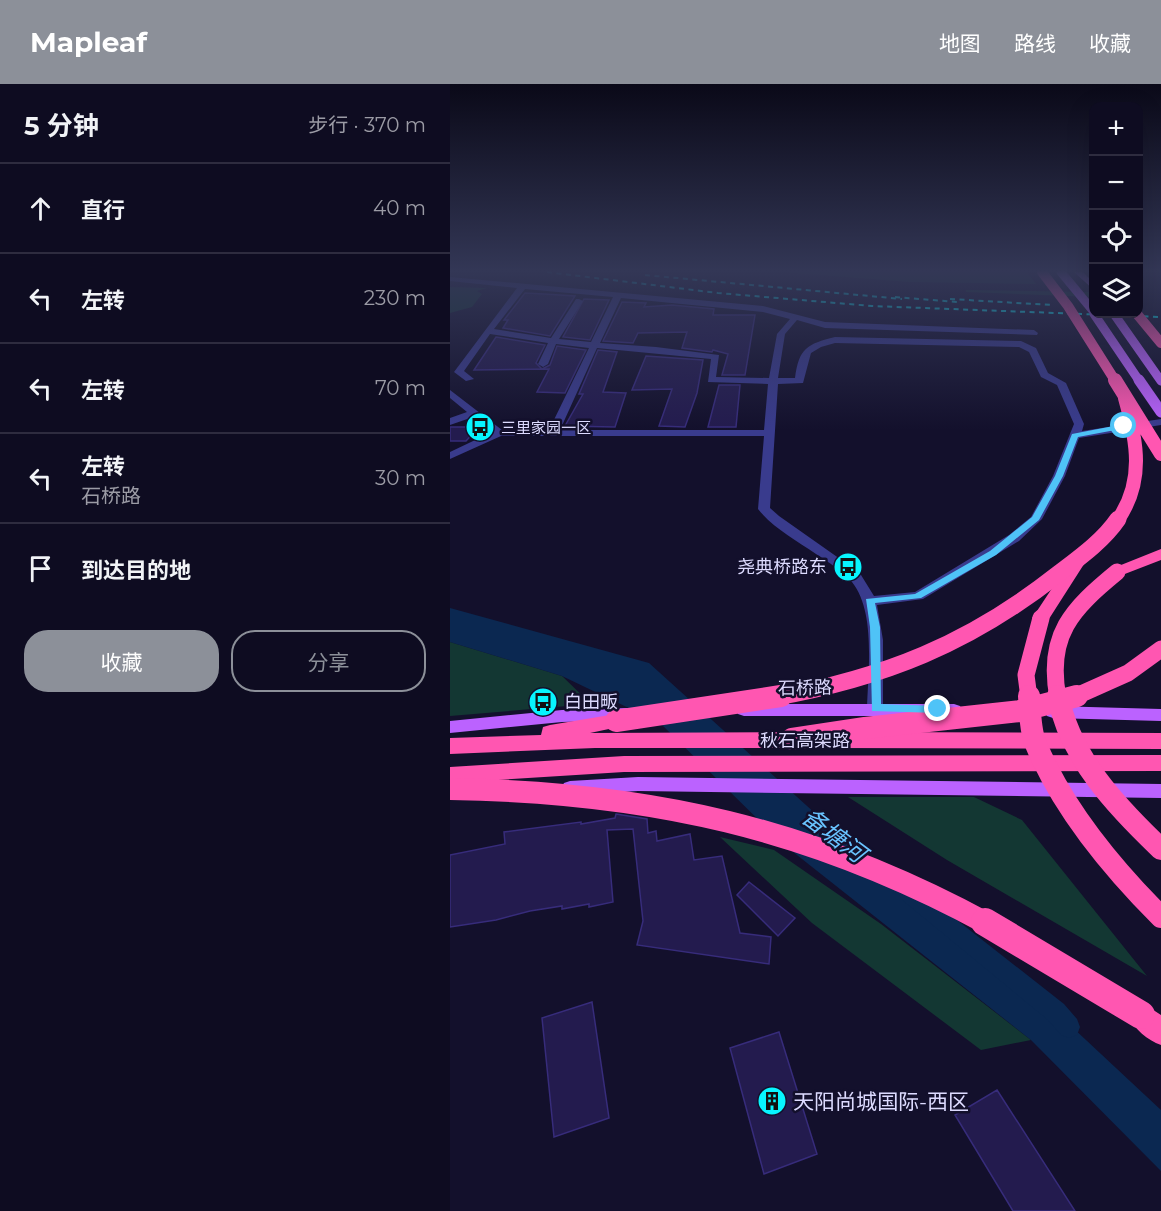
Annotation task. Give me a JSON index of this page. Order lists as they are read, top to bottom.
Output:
{
  "streets": {
    "highway": ["秋石高架路"],
    "main road": ["石桥路"]
  },
  "water": ["备塘河"],
  "places": {
    "bus stop": ["三里家园一区", "尧典桥路东", "白田畈"],
    "building": ["天阳尚城国际-西区"]
  },
  "page": {
    "header": "Mapleaf",
    "nav": ["地图", "路线", "收藏"],
    "heading": ["5 分钟", "步行 · 370 m"],
    "map_buttons": ["+", "−"],
    "list": [
      ["直行", "40 m"],
      ["左转", "230 m"],
      ["左转", "70 m"],
      ["左转", "石桥路", "30 m"],
      "到达目的地"
    ],
    "buttons": ["收藏", "分享"]
  }
}
